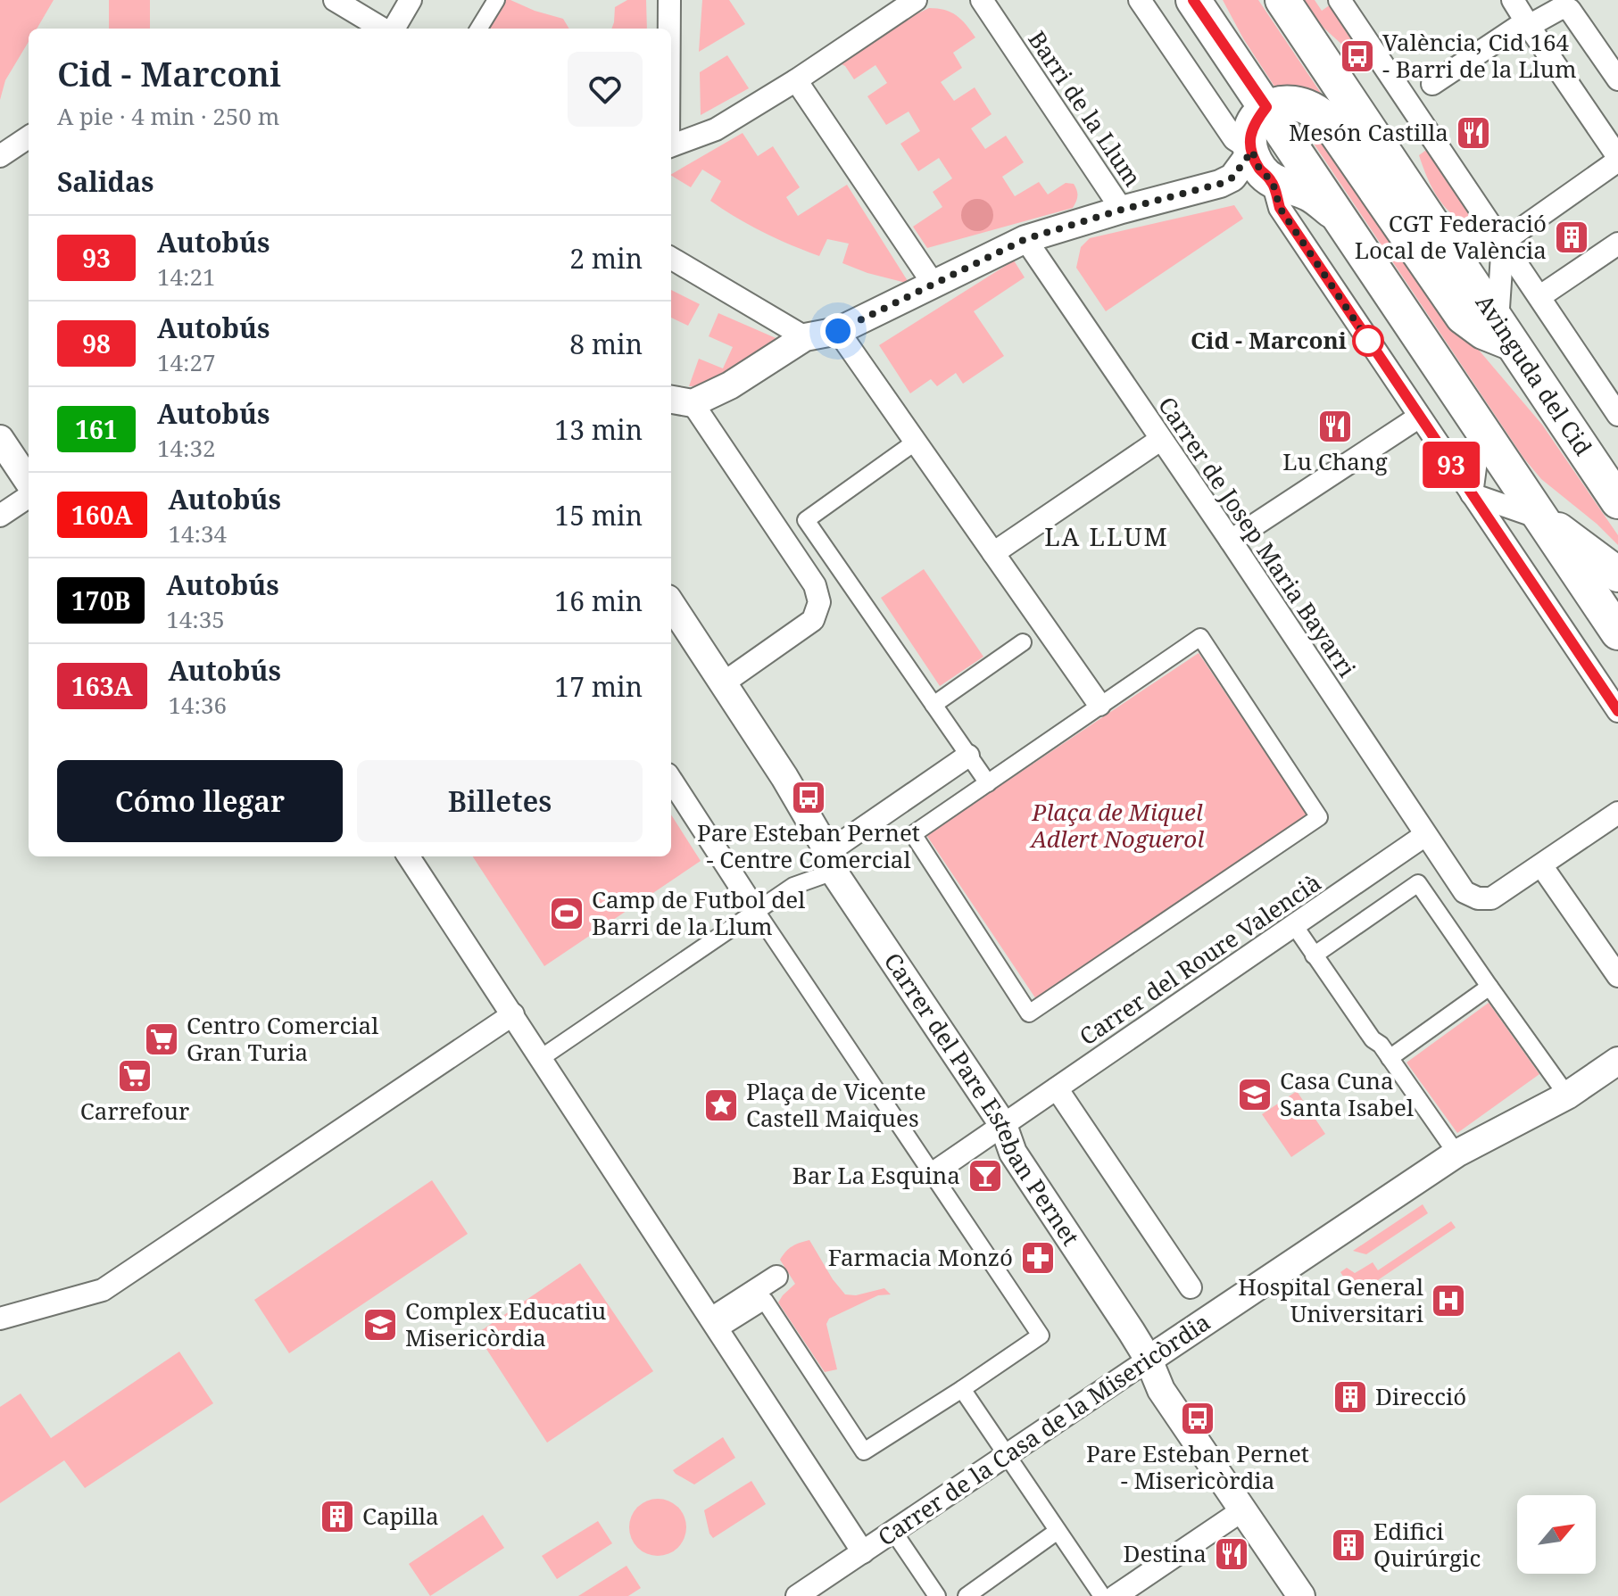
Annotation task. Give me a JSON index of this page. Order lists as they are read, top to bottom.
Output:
{
  "streets": {
    "main road": ["Avinguda del Cid"],
    "street": [
      "Barri de la Llum",
      "Carrer de Josep Maria Bayarri",
      "Carrer del Roure Valencià",
      "Carrer del Pare Esteban Pernet",
      "Carrer de la Casa de la Misericòrdia"
    ]
  },
  "crossings": [
    ["Carrer de Josep Maria Bayarri", "Carrer del Roure Valencià"],
    ["Carrer del Roure Valencià", "Carrer del Pare Esteban Pernet"],
    ["Carrer del Pare Esteban Pernet", "Carrer de la Casa de la Misericòrdia"]
  ],
  "districts": ["LA LLUM"],
  "parks": ["Plaça de Miquel Adlert Noguerol"],
  "places": {
    "bus stop": ["València, Cid 164 - Barri de la Llum", "Pare Esteban Pernet - Centre Comercial", "Pare Esteban Pernet - Misericòrdia"],
    "restaurant": ["Mesón Castilla", "Lu Chang", "Destina"],
    "building": [
      "CGT Federació Local de València",
      "Direcció",
      "Capilla",
      "Edifici Quirúrgic"
    ],
    "other": ["Cid - Marconi"],
    "sports": ["Camp de Futbol del Barri de la Llum"],
    "supermarket": ["Centro Comercial Gran Turia", "Carrefour"],
    "school or university": ["Casa Cuna Santa Isabel", "Complex Educatiu Misericòrdia"],
    "place": ["Plaça de Vicente Castell Maiques"],
    "bar": ["Bar La Esquina"],
    "pharmacy": ["Farmacia Monzó"],
    "hospital": ["Hospital General Universitari"]
  },
  "lines": ["bus line 93"],
  "north": "top right",
  "page": {
    "on_map": "93",
    "heading": [
      ["Cid - Marconi", "A pie · 4 min · 250 m"],
      "Salidas"
    ],
    "list": [
      {
        "mark": "93",
        "name": "Autobús",
        "note": "14:21",
        "value": "2 min"
      },
      {
        "mark": "98",
        "name": "Autobús",
        "note": "14:27",
        "value": "8 min"
      },
      {
        "mark": "161",
        "name": "Autobús",
        "note": "14:32",
        "value": "13 min"
      },
      {
        "mark": "160A",
        "name": "Autobús",
        "note": "14:34",
        "value": "15 min"
      },
      {
        "mark": "170B",
        "name": "Autobús",
        "note": "14:35",
        "value": "16 min"
      },
      {
        "mark": "163A",
        "name": "Autobús",
        "note": "14:36",
        "value": "17 min"
      }
    ],
    "buttons": ["Cómo llegar", "Billetes"]
  }
}
